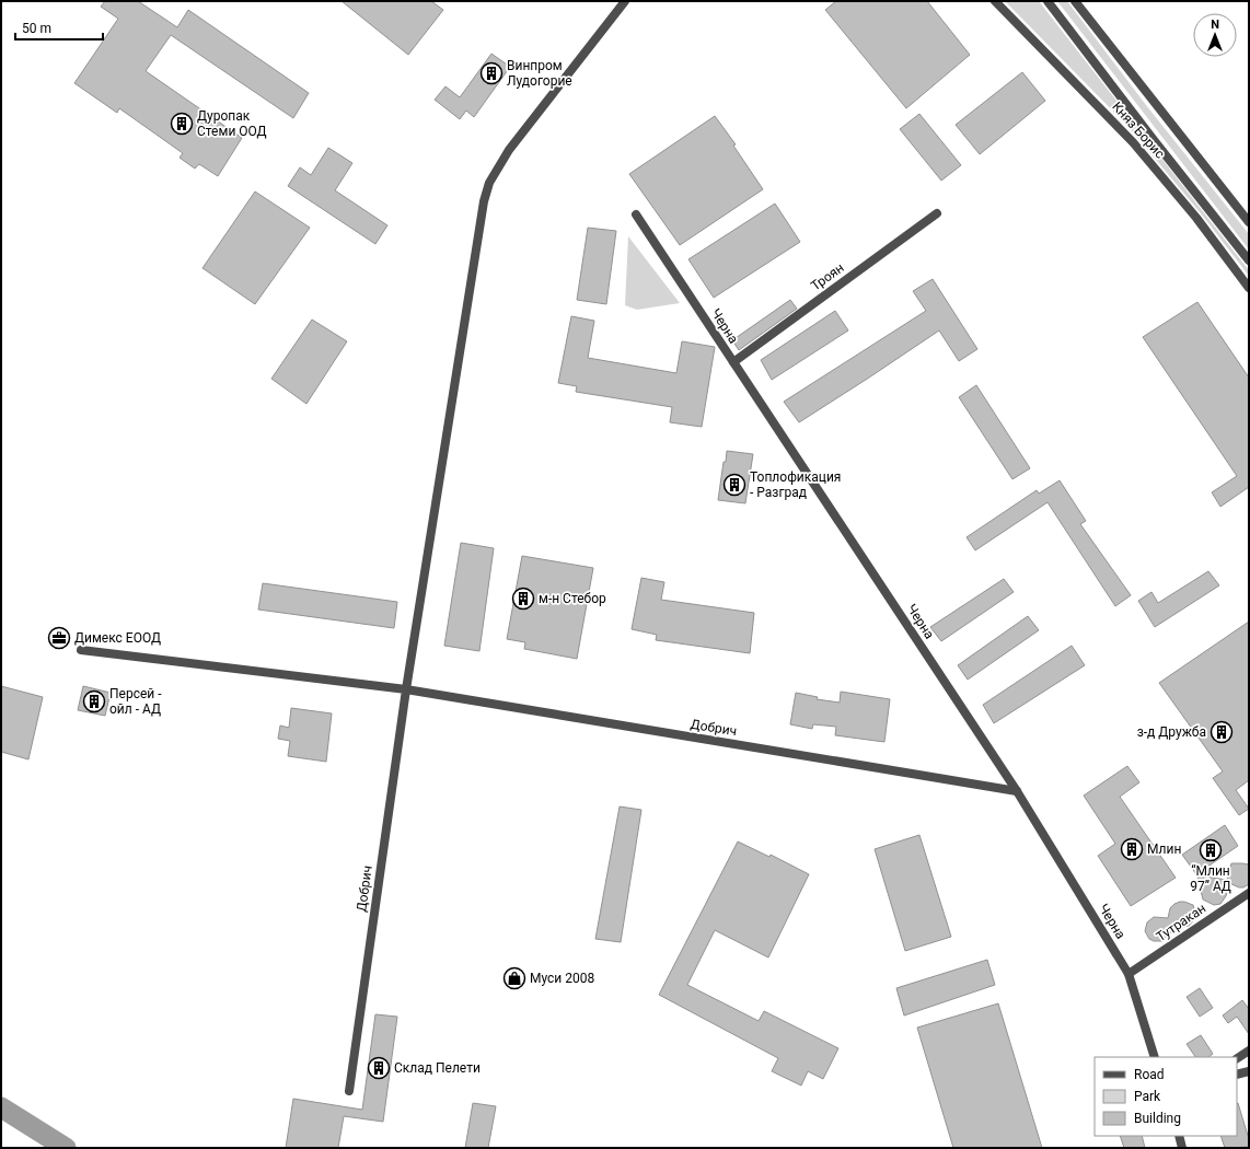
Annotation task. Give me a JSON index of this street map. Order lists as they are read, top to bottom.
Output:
{
  "streets": {
    "street": [
      "Княз Борис",
      "Троян",
      "Черна",
      "Добрич",
      "Тутракан"
    ]
  },
  "crossings": [
    ["Троян", "Черна"],
    ["Черна", "Добрич"],
    ["Черна", "Тутракан"]
  ],
  "places": {
    "building": [
      "Винпром Лудогорие",
      "Дуропак Стеми ООД",
      "Топлофикация - Разград",
      "м-н Стебор",
      "Персей - ойл - АД",
      "з-д Дружба",
      "Млин",
      "“Млин 97” АД",
      "Склад Пелети"
    ],
    "office": ["Димекс ЕООД"],
    "shop": ["Муси 2008"]
  },
  "legend": ["Road", "Park", "Building"],
  "scale_bar": "50 m",
  "north": "top"
}
